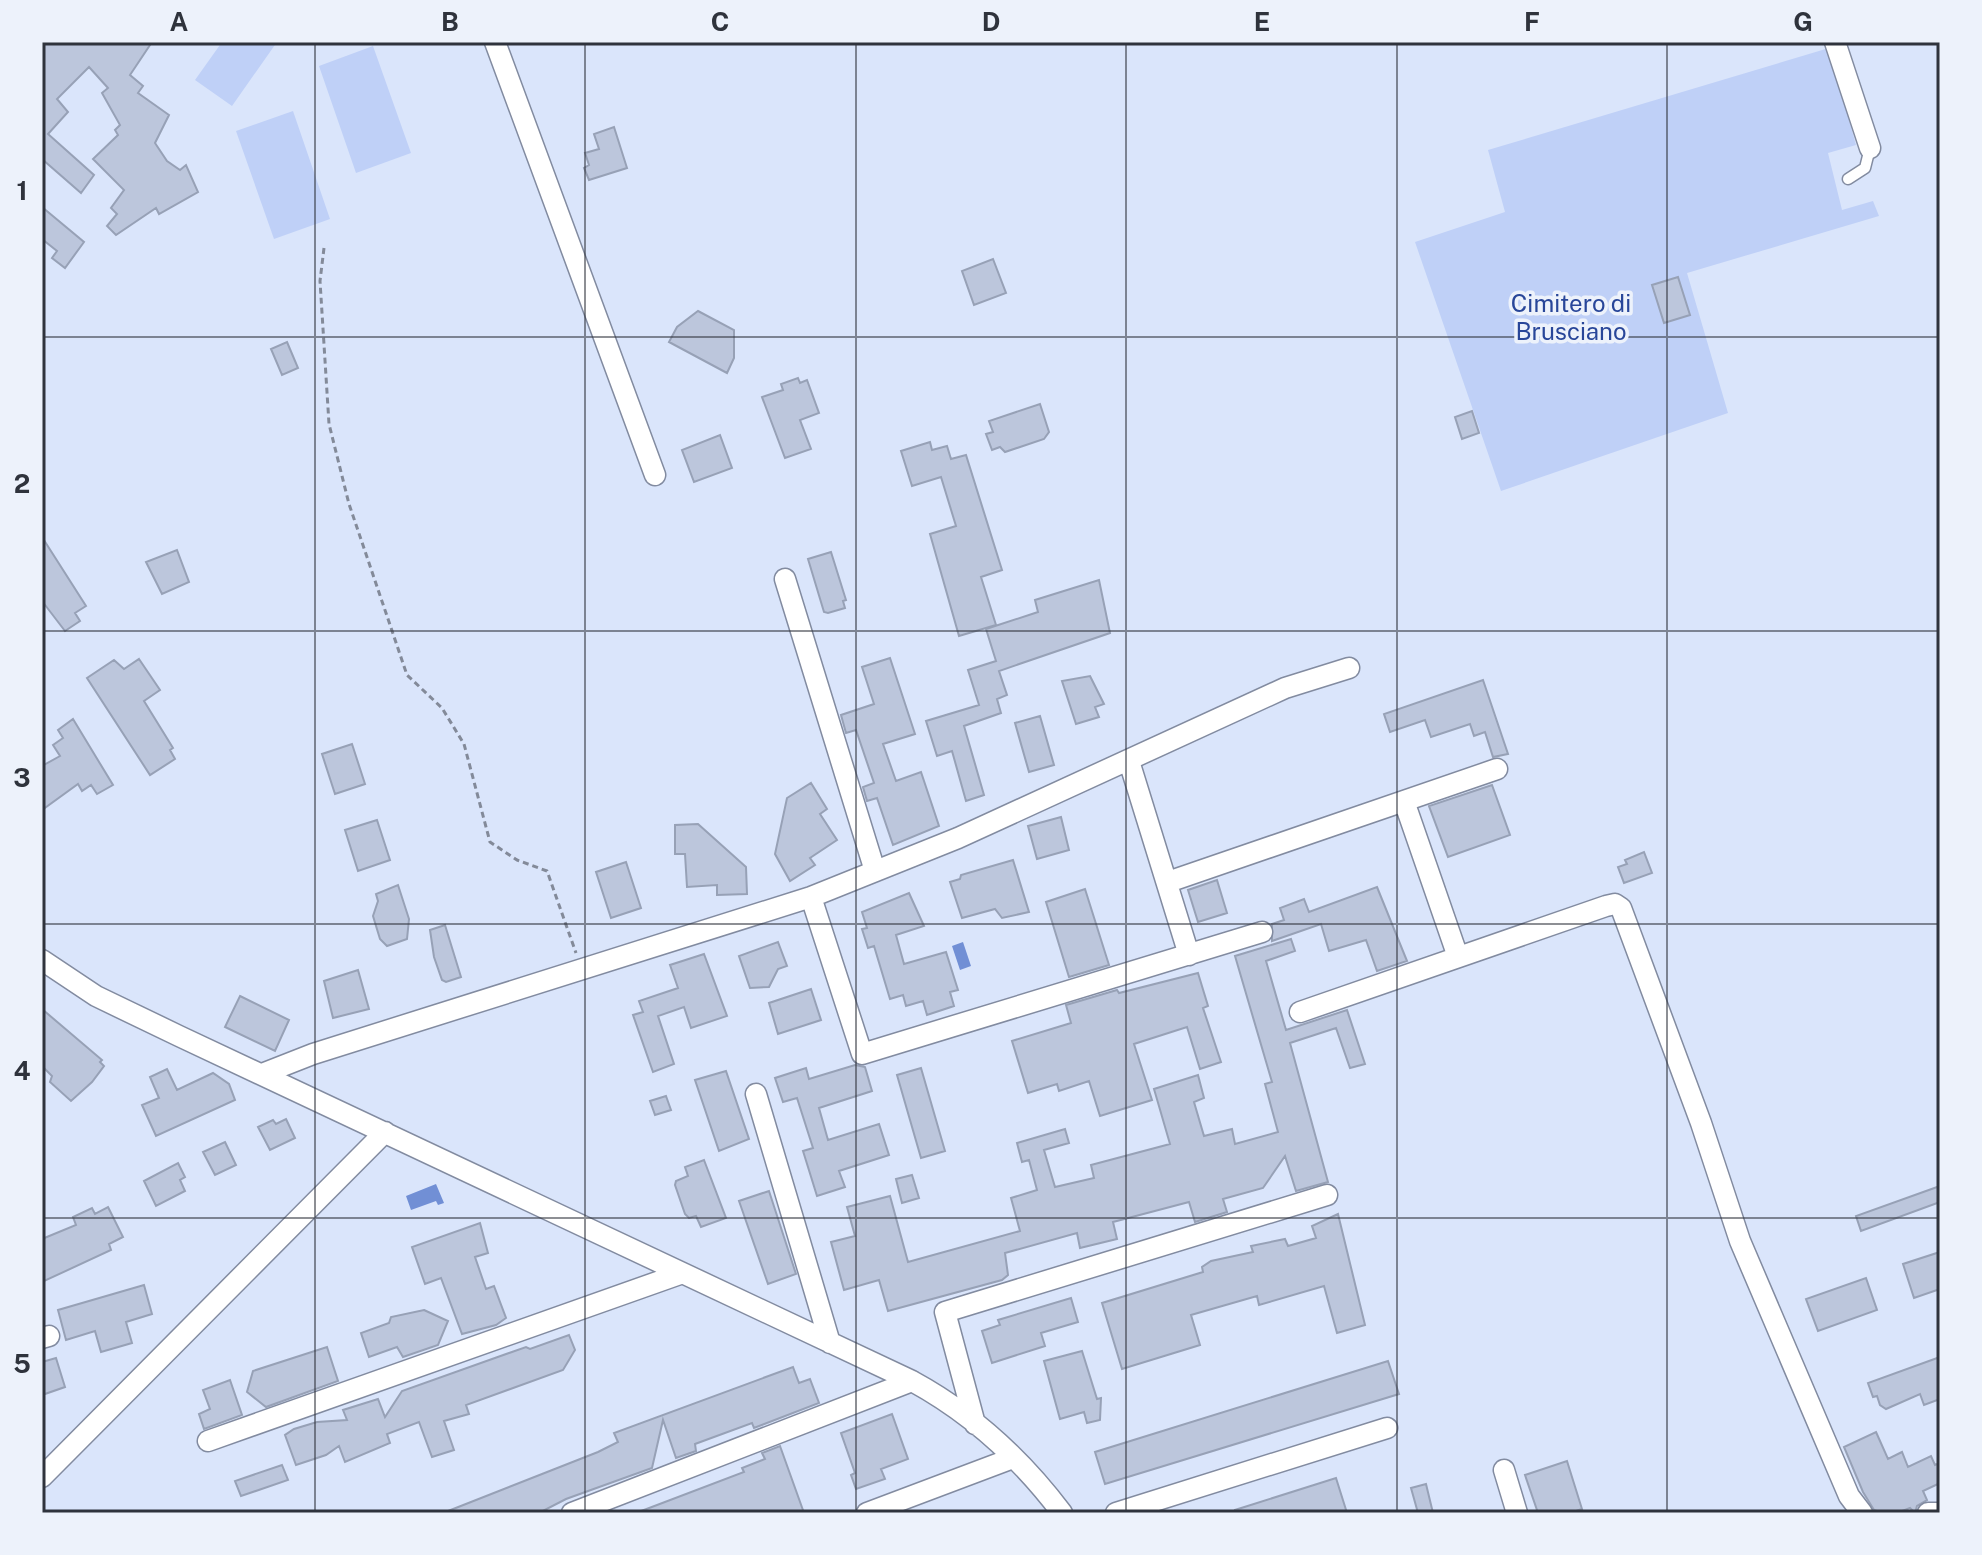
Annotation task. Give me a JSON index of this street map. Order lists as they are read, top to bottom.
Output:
{
  "parks": ["Cimitero di Brusciano"],
  "grid": {
    "columns": [
      "A",
      "B",
      "C",
      "D",
      "E",
      "F",
      "G"
    ],
    "rows": [
      "1",
      "2",
      "3",
      "4",
      "5"
    ]
  }
}
